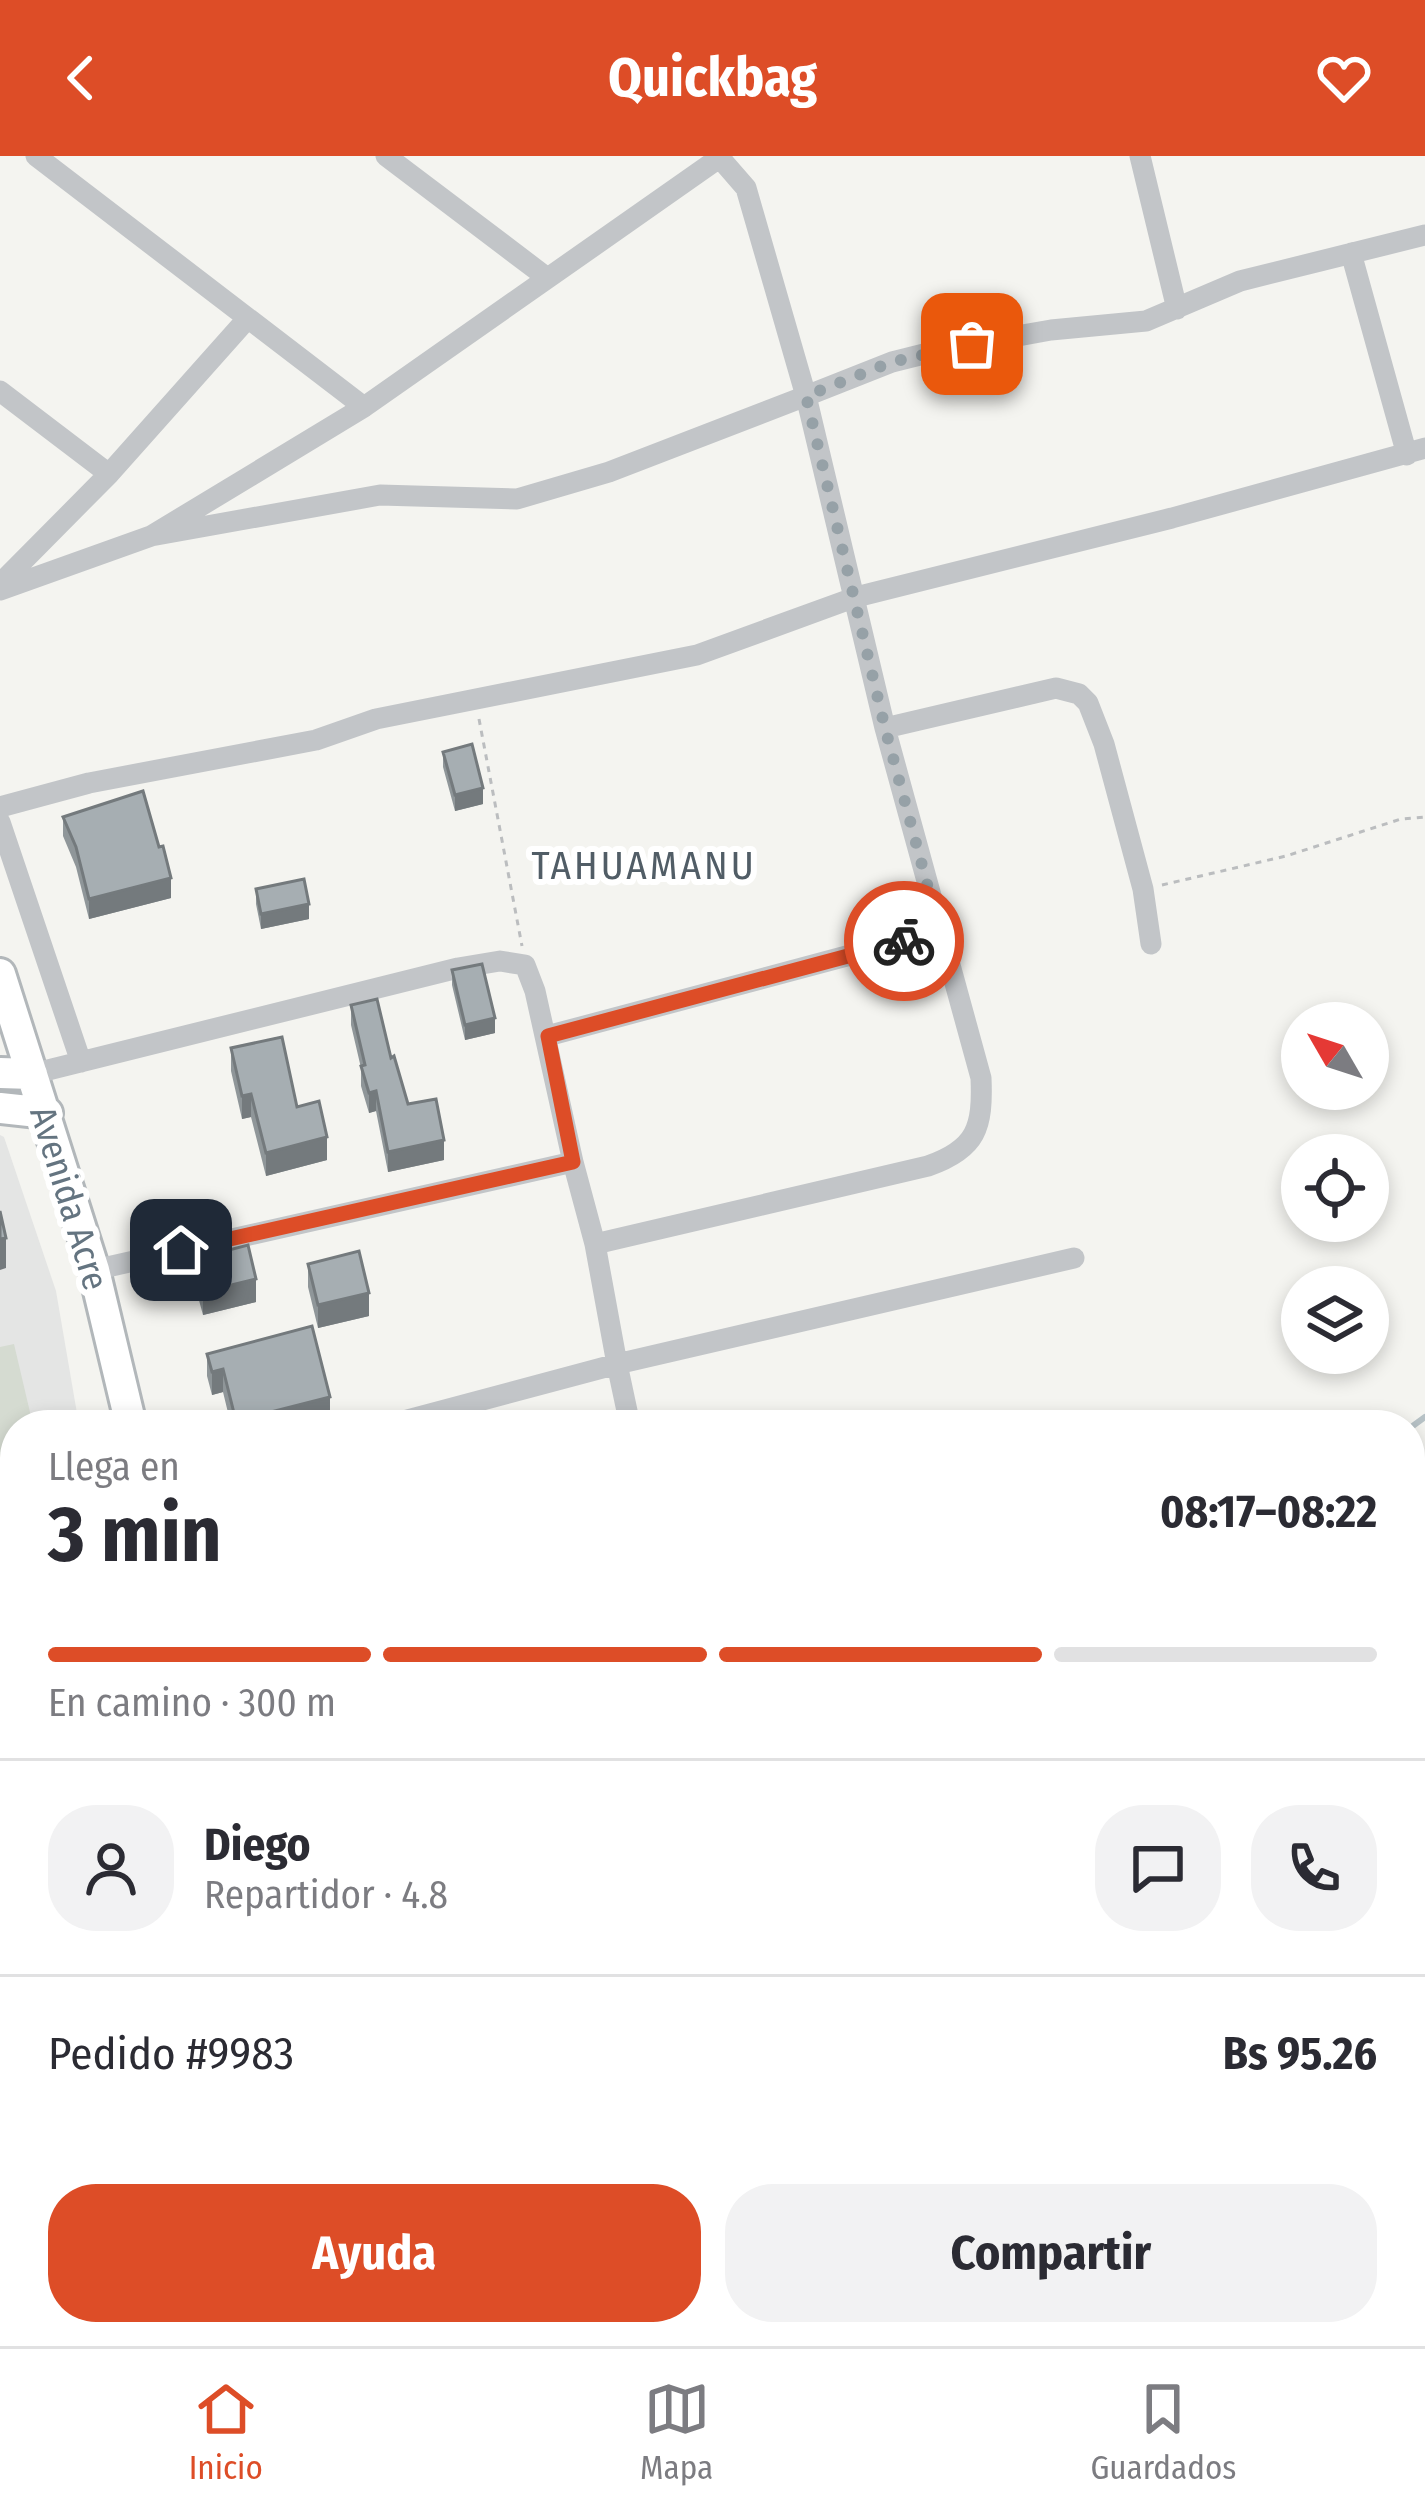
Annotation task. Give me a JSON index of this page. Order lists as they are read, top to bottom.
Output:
{
  "streets": {
    "main road": ["Avenida Acre"]
  },
  "districts": ["TAHUAMANU"],
  "north": "top left",
  "page": {
    "header": "Quickbag",
    "heading": ["3 min", "Llega en", "08:17–08:22"],
    "panel": [
      "Diego",
      "Repartidor · 4.8",
      "Pedido #9983",
      "Bs 95.26"
    ],
    "bar": "En camino · 300 m",
    "buttons": ["Ayuda", "Compartir"],
    "tabs": ["Inicio", "Mapa", "Guardados"]
  }
}
